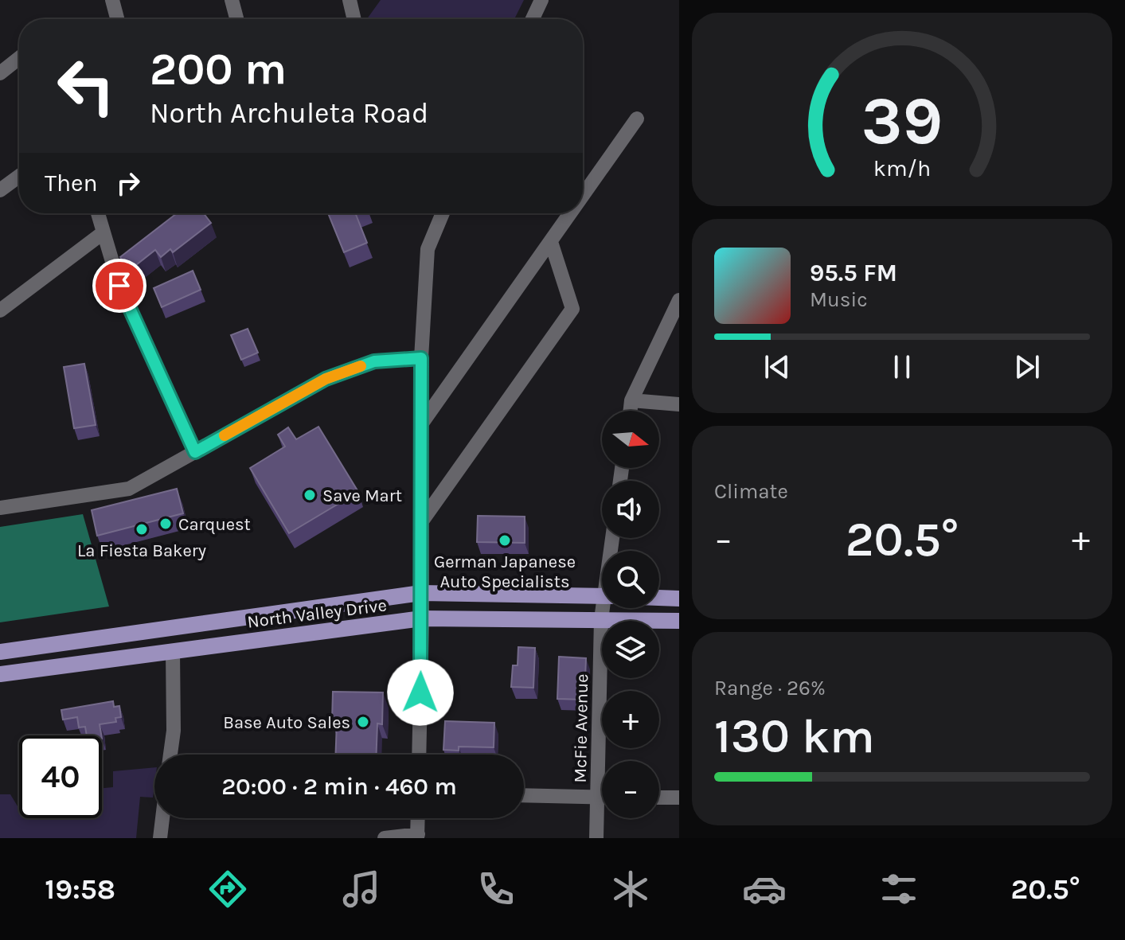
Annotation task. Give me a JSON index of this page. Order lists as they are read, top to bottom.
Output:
{
  "streets": {
    "main road": ["North Valley Drive"],
    "street": ["McFie Avenue"]
  },
  "crossings": [
    ["North Valley Drive", "McFie Avenue"]
  ],
  "places": [
    "Save Mart",
    "Carquest",
    "La Fiesta Bakery",
    "German Japanese Auto Specialists",
    "Base Auto Sales"
  ],
  "north": "right",
  "page": {
    "turn": ["200 m", "North Archuleta Road"],
    "then": "Then",
    "song": ["95.5 FM", "Music"],
    "map_buttons": ["+", "−"],
    "tile": [
      "Climate",
      ["Range · 26%", "130 km"]
    ],
    "heat": ["−", "20.5°", "+"],
    "limit": "40",
    "trip": "20:00 · 2 min · 460 m",
    "tabs": ["19:58", "20.5°"],
    "gauge": ["39", "km/h"]
  }
}
